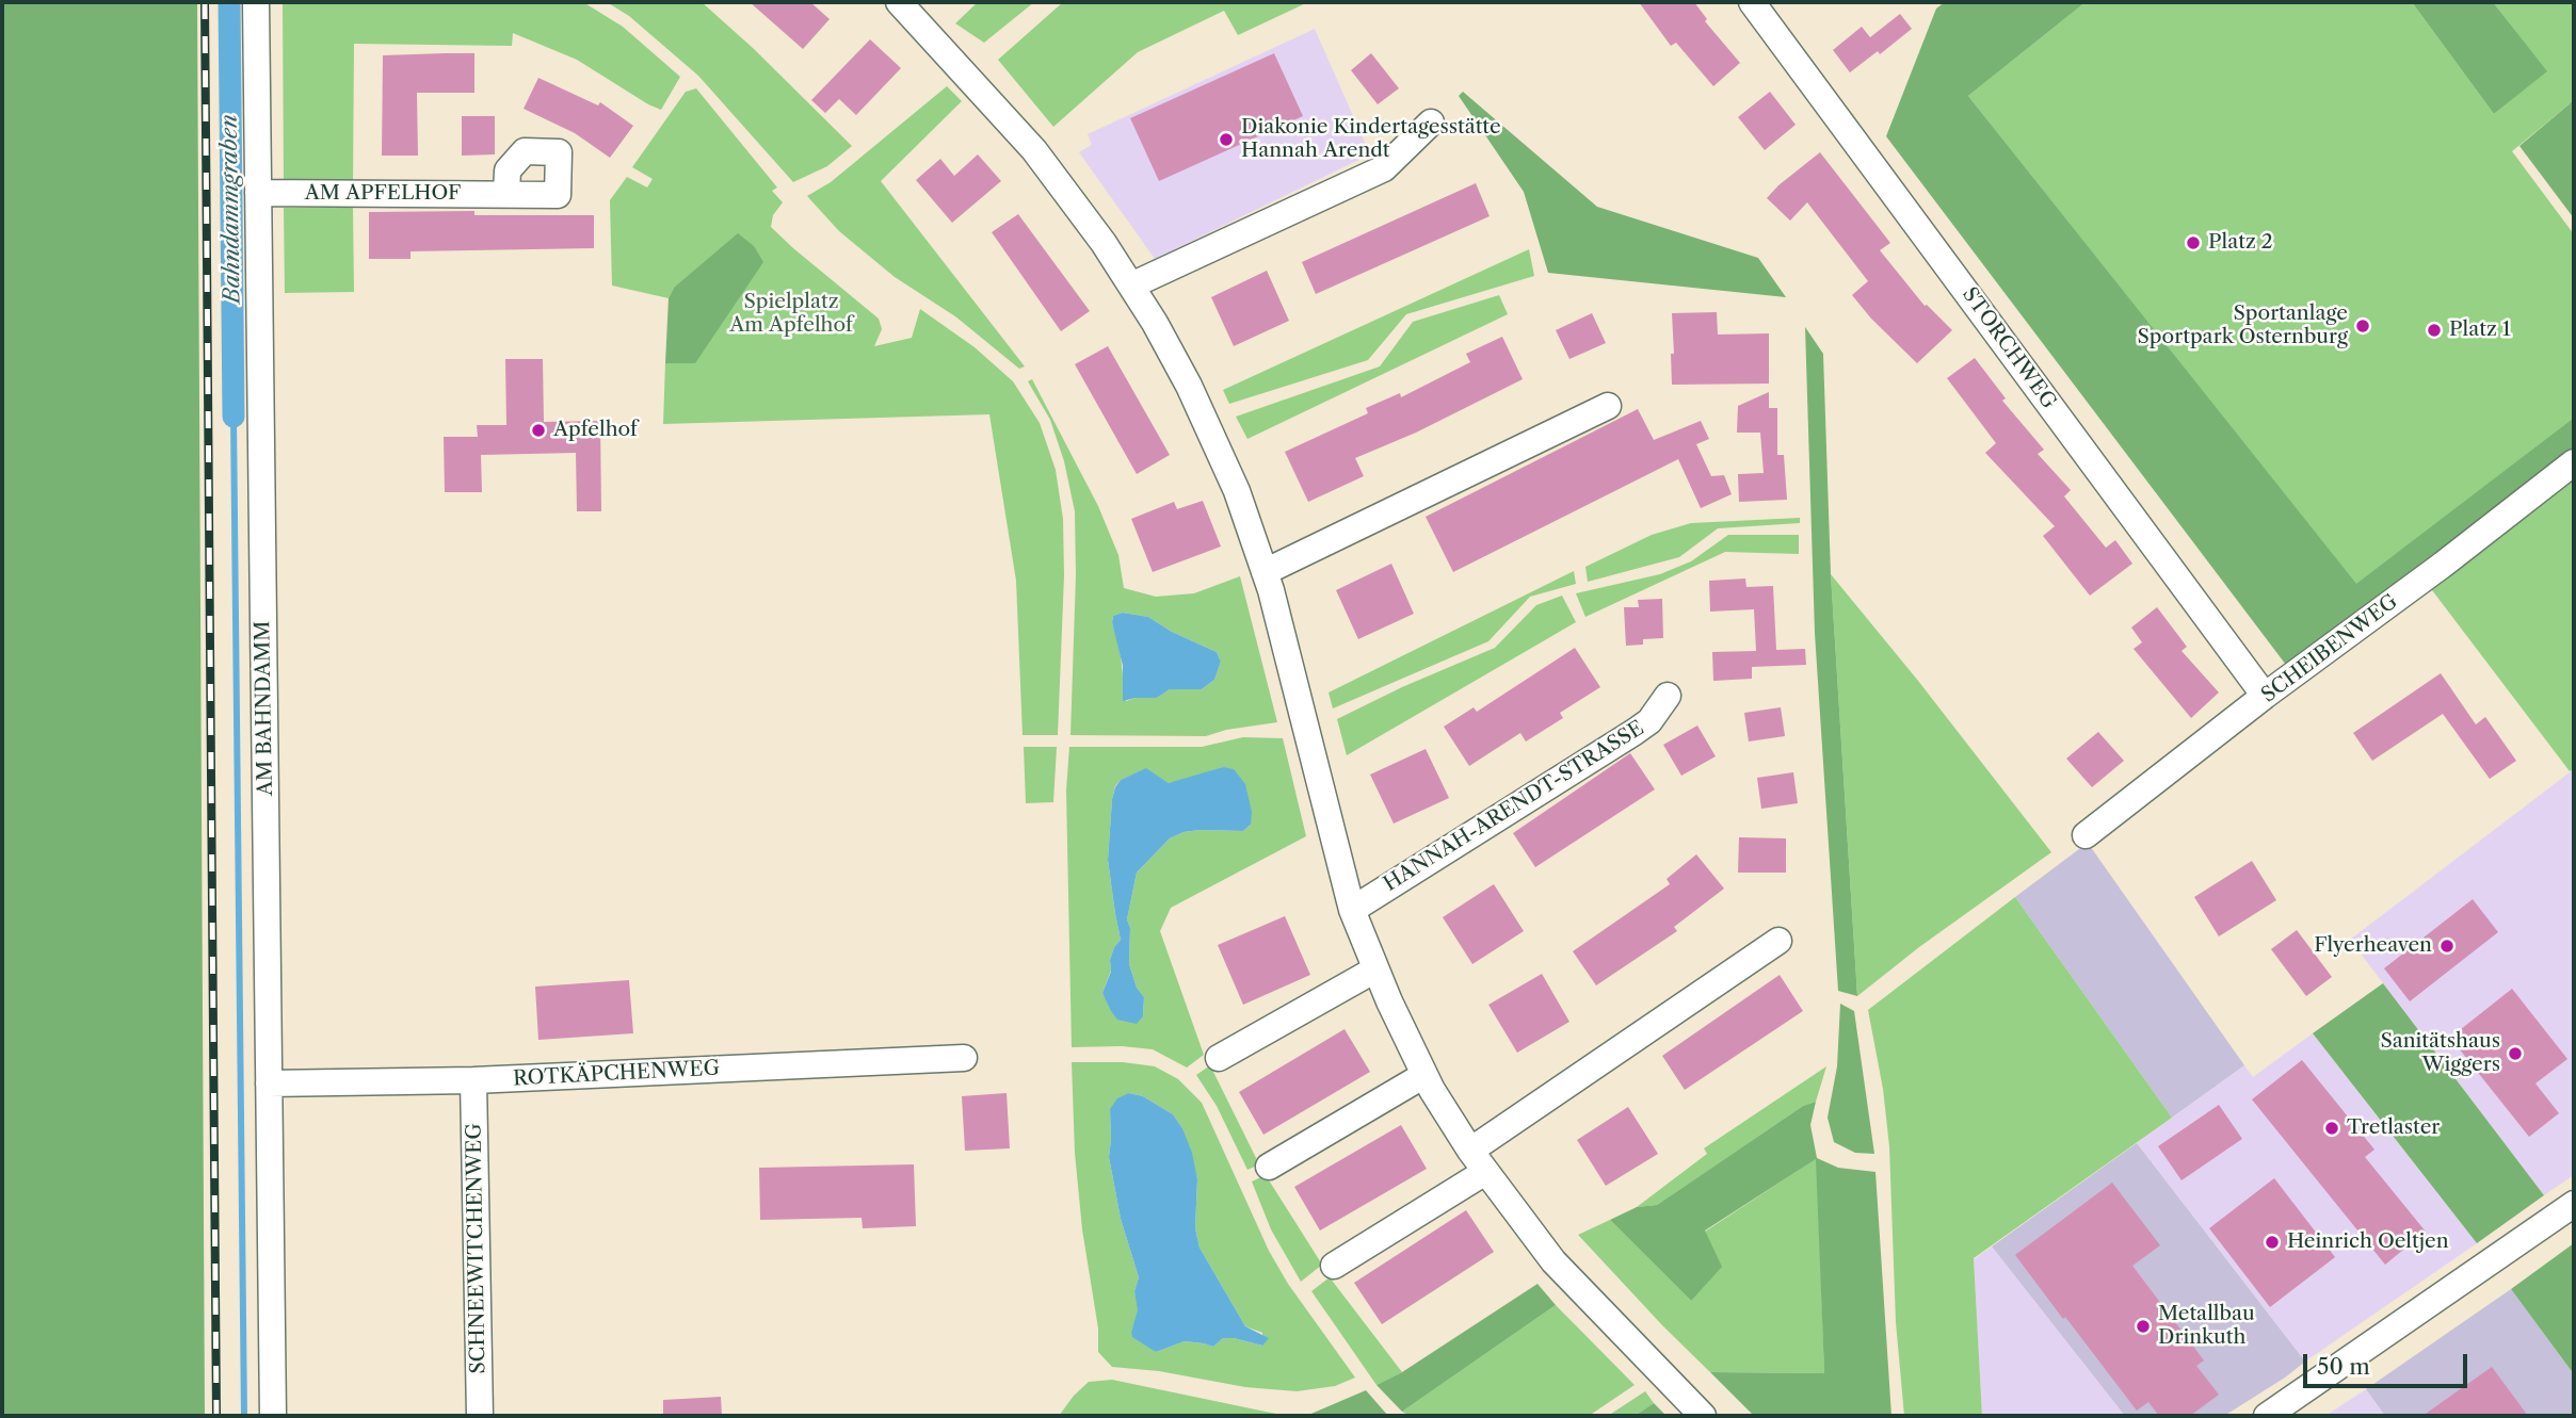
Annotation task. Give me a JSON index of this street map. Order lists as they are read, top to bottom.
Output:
{
  "streets": {
    "street": [
      "AM APFELHOF",
      "STORCHWEG",
      "SCHEIBENWEG",
      "AM BAHNDAMM",
      "HANNAH-ARENDT-STRASSE",
      "ROTKÄPCHENWEG",
      "SCHNEEWITCHENWEG"
    ]
  },
  "crossings": [
    ["AM APFELHOF", "AM BAHNDAMM"],
    ["STORCHWEG", "SCHEIBENWEG"],
    ["AM BAHNDAMM", "ROTKÄPCHENWEG"],
    ["ROTKÄPCHENWEG", "SCHNEEWITCHENWEG"]
  ],
  "water": ["Bahndammgraben"],
  "parks": ["Spielplatz Am Apfelhof"],
  "places": [
    "Diakonie Kindertagesstätte Hannah Arendt",
    "Platz 2",
    "Sportanlage Sportpark Osternburg",
    "Platz 1",
    "Apfelhof",
    "Flyerheaven",
    "Sanitätshaus Wiggers",
    "Tretlaster",
    "Heinrich Oeltjen",
    "Metallbau Drinkuth"
  ],
  "scale_bar": "50 m"
}
